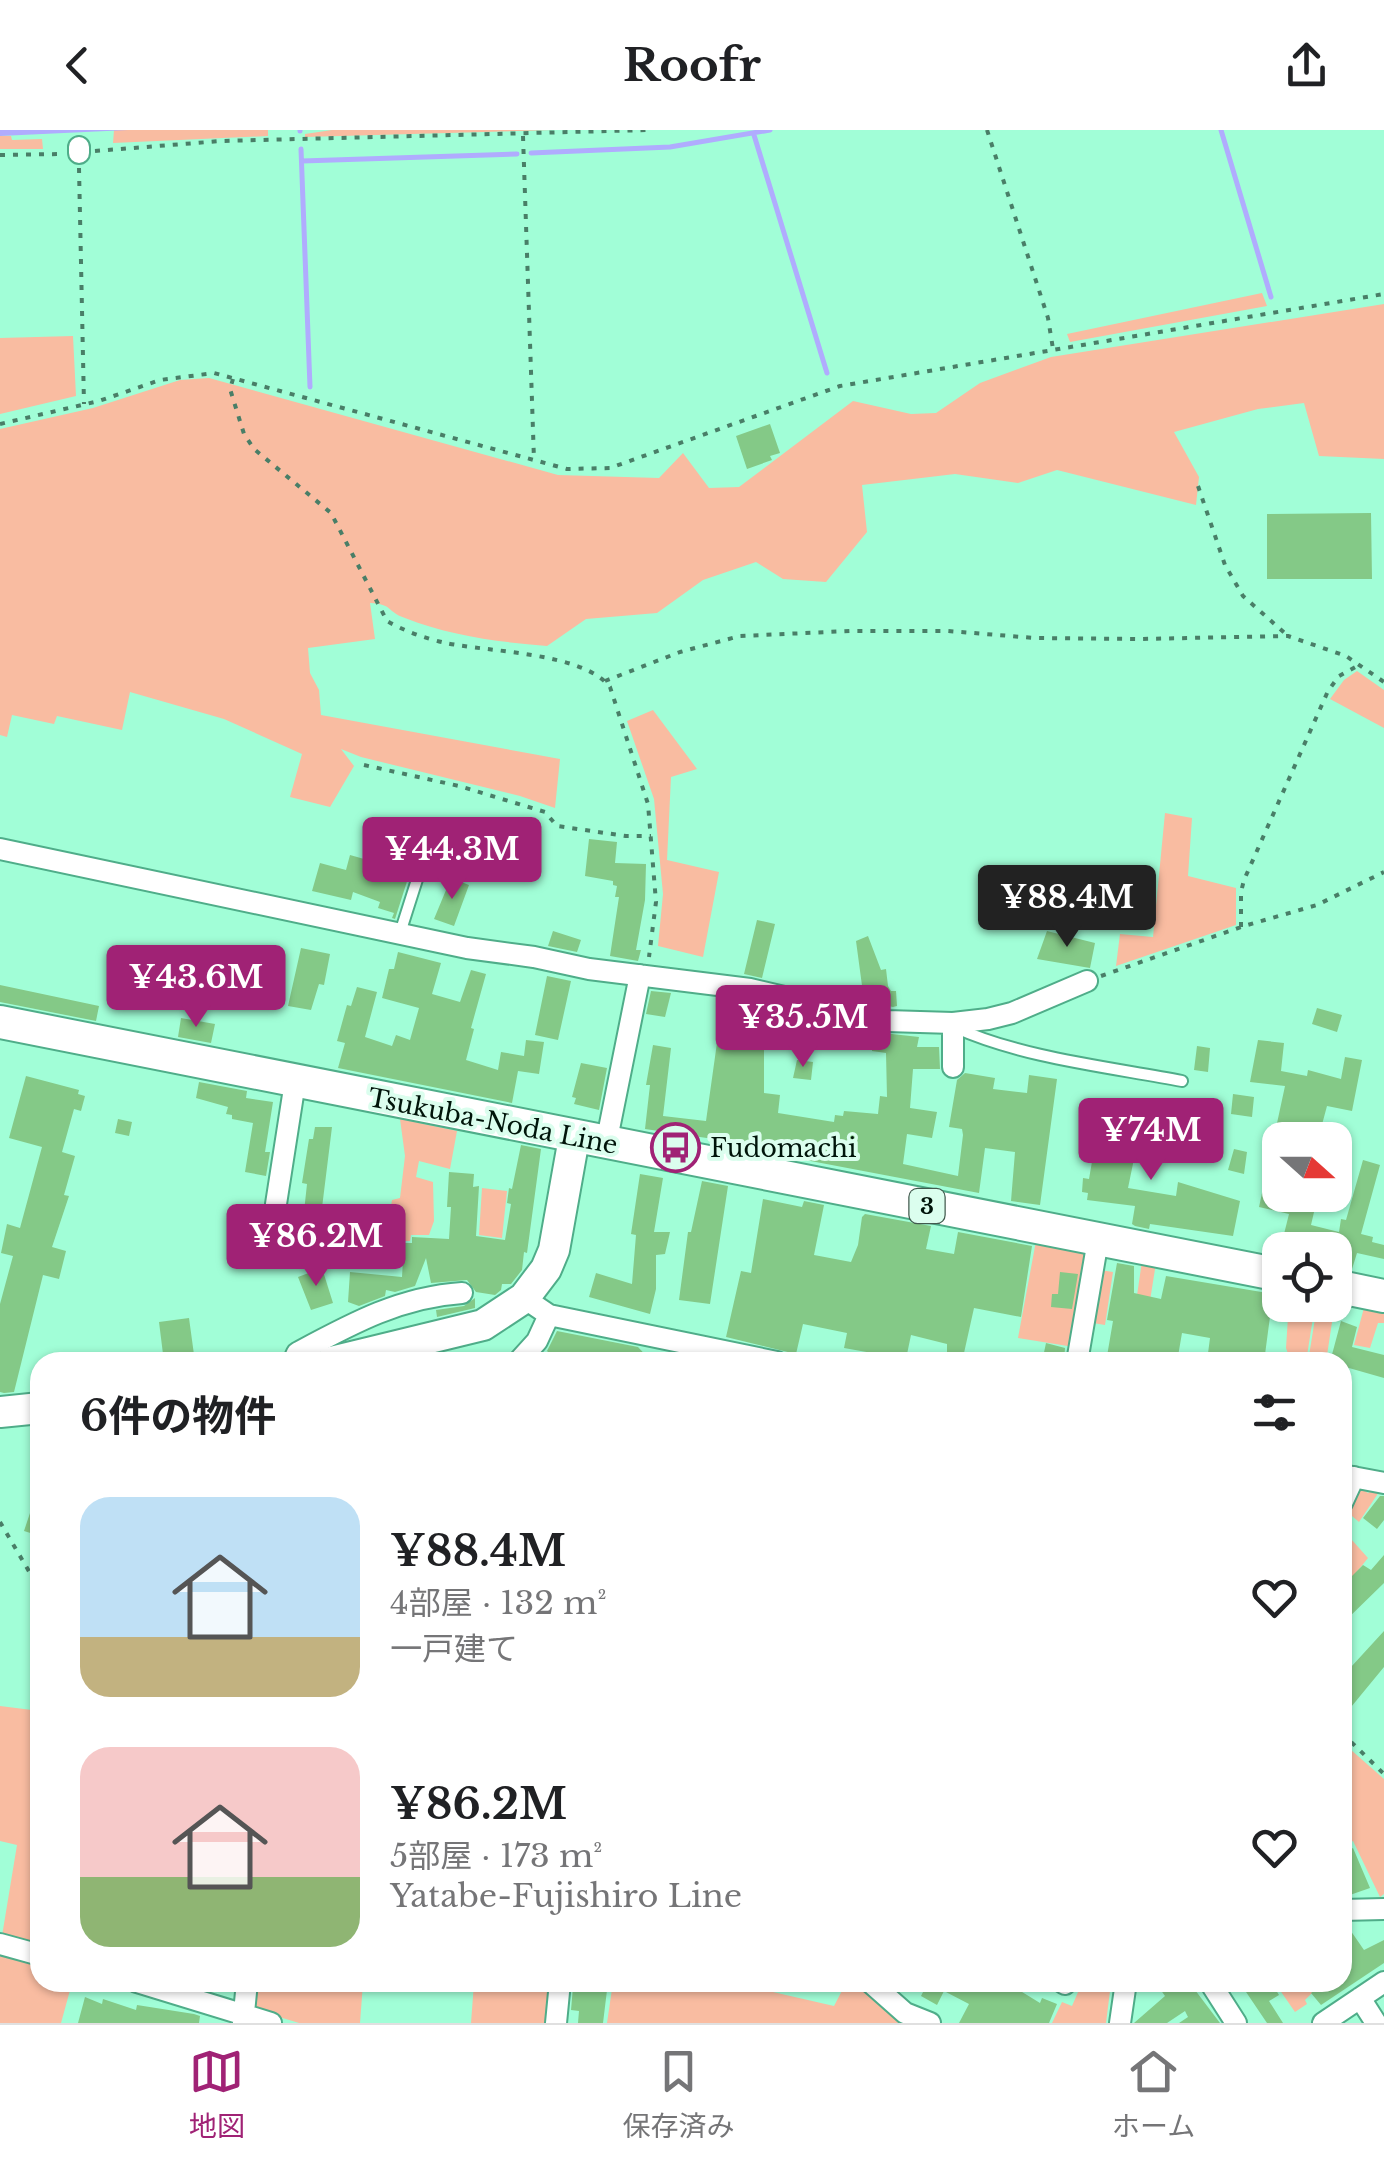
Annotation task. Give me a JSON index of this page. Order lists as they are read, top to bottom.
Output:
{
  "streets": {
    "main road": ["Tsukuba-Noda Line", "3"]
  },
  "places": {
    "bus stop": ["Fudomachi"]
  },
  "north": "right",
  "page": {
    "header": "Roofr",
    "price": [
      "¥44.3M",
      "¥88.4M",
      "¥43.6M",
      "¥35.5M",
      "¥74M",
      "¥86.2M"
    ],
    "heading": "6件の物件",
    "list": [
      {
        "name": "¥88.4M",
        "note": "4部屋 · 132 m² · 一戸建て"
      },
      {
        "name": "¥86.2M",
        "note": "5部屋 · 173 m² · Yatabe-Fujishiro Line"
      }
    ],
    "tabs": ["地図", "保存済み", "ホーム"]
  }
}
